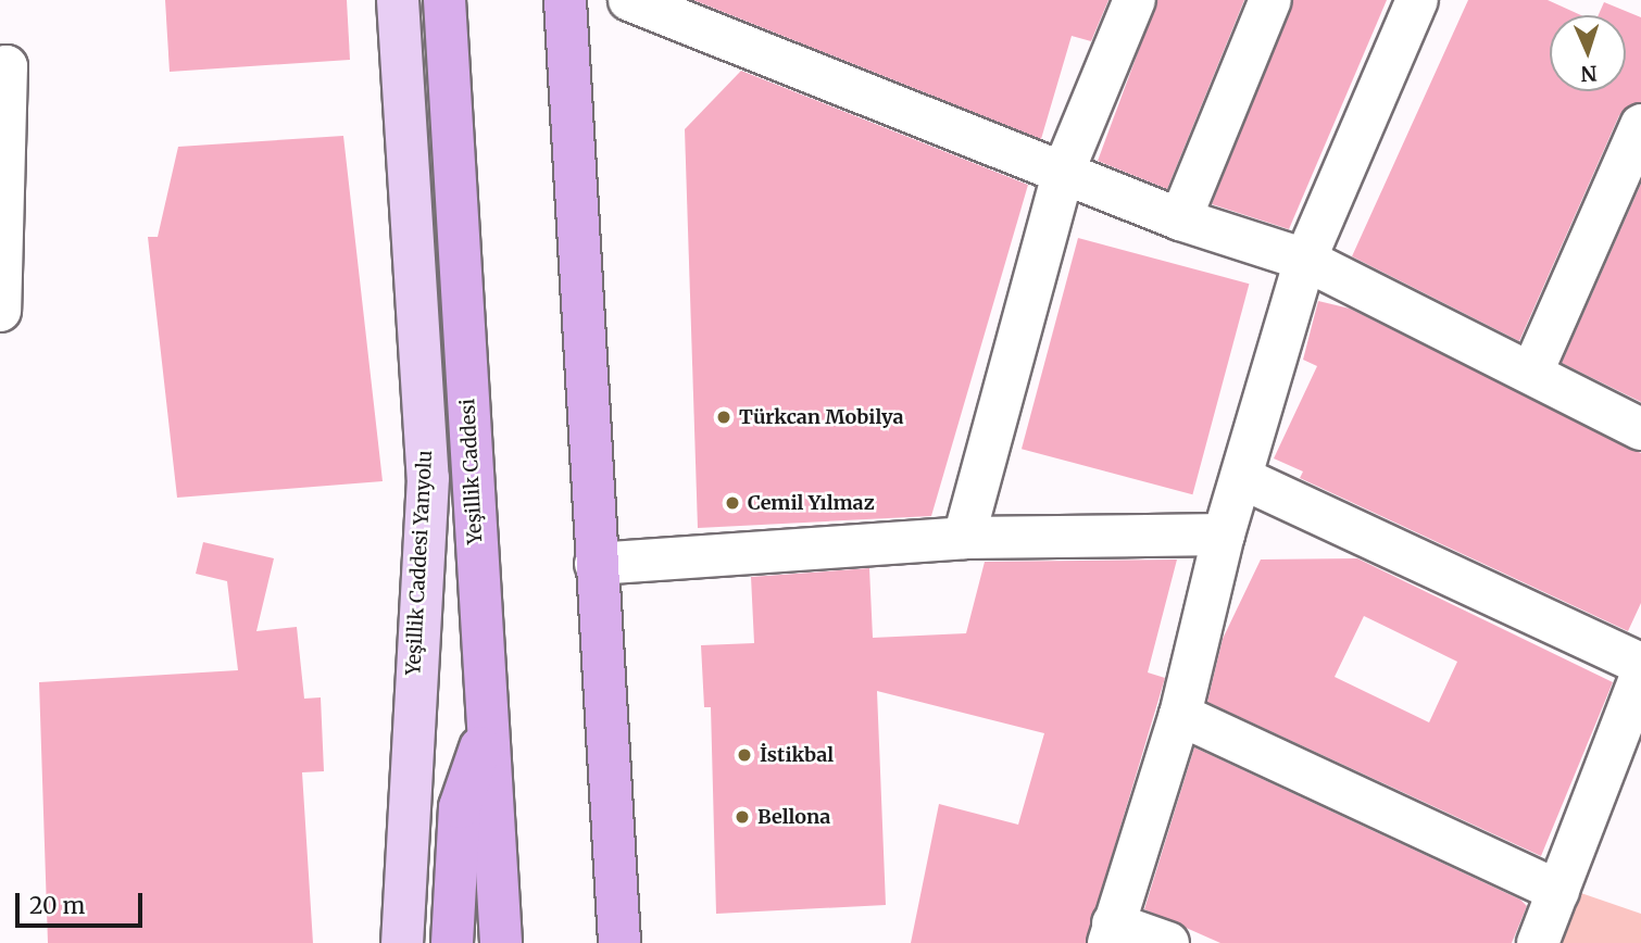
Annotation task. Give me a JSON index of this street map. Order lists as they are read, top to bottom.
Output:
{
  "streets": {
    "highway": ["Yeşillik Caddesi"],
    "main road": ["Yeşillik Caddesi Yanyolu"]
  },
  "places": [
    "Türkcan Mobilya",
    "Cemil Yılmaz",
    "İstikbal",
    "Bellona"
  ],
  "scale_bar": "20 m",
  "north": "bottom"
}
